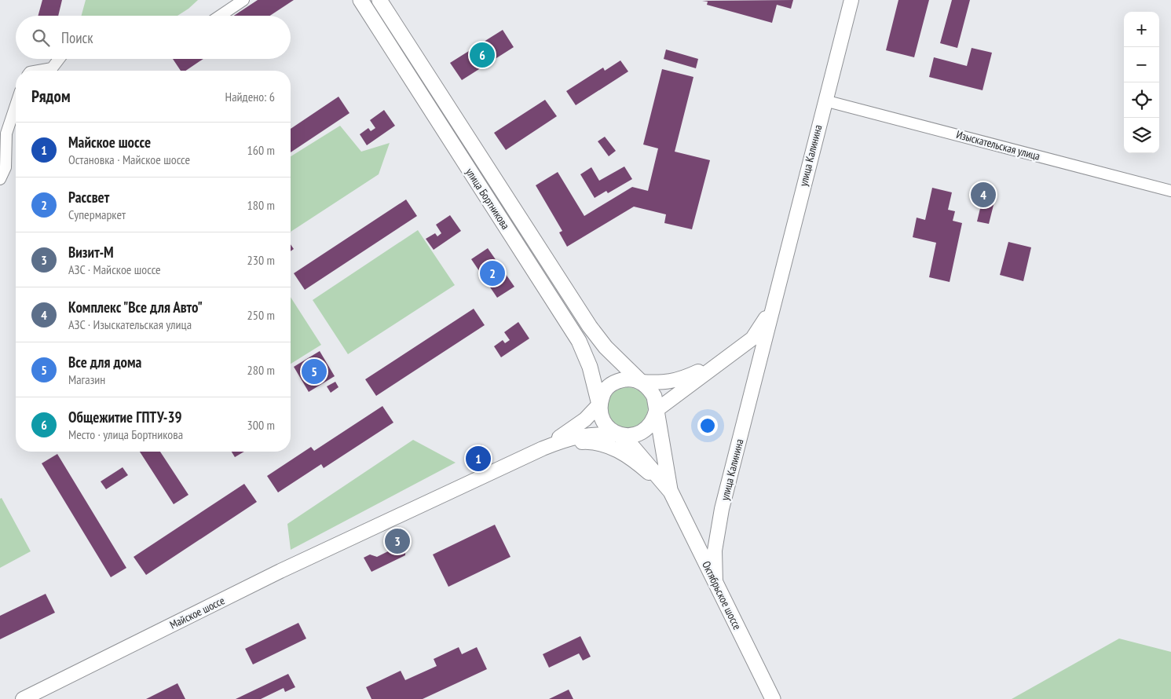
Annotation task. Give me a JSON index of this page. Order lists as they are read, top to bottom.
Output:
{
  "streets": {
    "main road": ["улица Бортникова", "Октябрьское шоссе"],
    "street": ["Изыскательская улица", "улица Калинина", "Майское шоссе"]
  },
  "crossings": [
    ["Изыскательская улица", "улица Калинина"],
    ["улица Калинина", "улица Бортникова"],
    ["улица Калинина", "Октябрьское шоссе"],
    ["улица Калинина", "Майское шоссе"],
    ["улица Бортникова", "Октябрьское шоссе"],
    ["улица Бортникова", "Майское шоссе"],
    ["Октябрьское шоссе", "Майское шоссе"]
  ],
  "page": {
    "map_buttons": ["+", "−"],
    "search": "Поиск",
    "pins": [
      "6",
      "4",
      "2",
      "5",
      "1",
      "3"
    ],
    "heading": ["Рядом", "Найдено: 6"],
    "list": [
      {
        "mark": "1",
        "name": "Майское шоссе",
        "note": "Остановка · Майское шоссе",
        "value": "160 m"
      },
      {
        "mark": "2",
        "name": "Рассвет",
        "note": "Супермаркет",
        "value": "180 m"
      },
      {
        "mark": "3",
        "name": "Визит-М",
        "note": "АЗС · Майское шоссе",
        "value": "230 m"
      },
      {
        "mark": "4",
        "name": "Комплекс \"Все для Авто\"",
        "note": "АЗС · Изыскательская улица",
        "value": "250 m"
      },
      {
        "mark": "5",
        "name": "Все для дома",
        "note": "Магазин",
        "value": "280 m"
      },
      {
        "mark": "6",
        "name": "Общежитие ГПТУ-39",
        "note": "Место · улица Бортникова",
        "value": "300 m"
      }
    ]
  }
}
